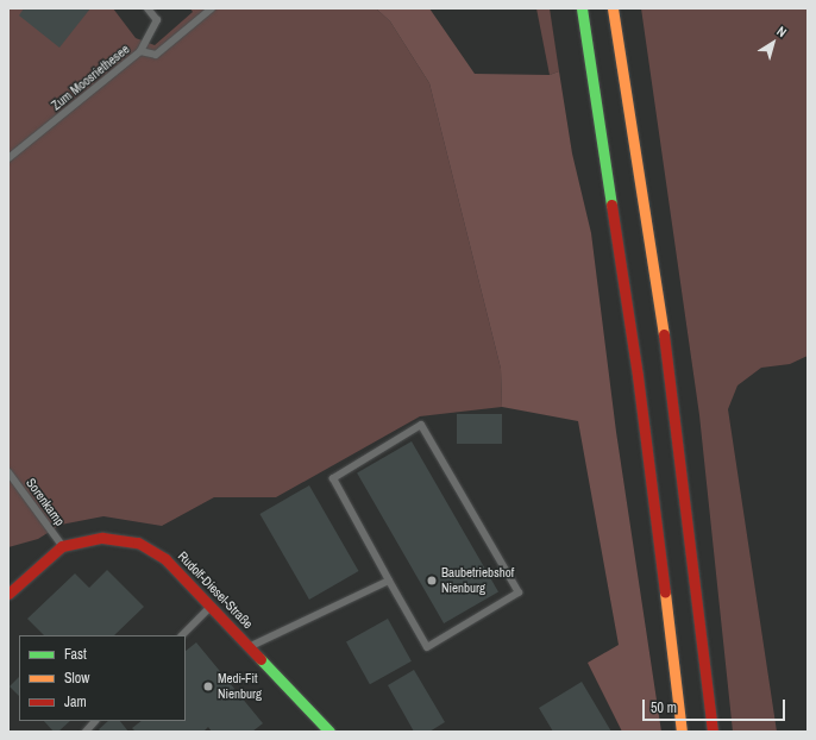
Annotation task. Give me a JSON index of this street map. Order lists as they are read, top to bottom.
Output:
{
  "streets": {
    "main road": ["Rudolf-Diesel-Straße"],
    "lane": ["Zum Moosriethesee", "Sorenkamp"]
  },
  "crossings": [
    ["Sorenkamp", "Rudolf-Diesel-Straße"]
  ],
  "places": ["Baubetriebshof Nienburg", "Medi-Fit Nienburg"],
  "legend": ["Fast", "Slow", "Jam"],
  "scale_bar": "50 m",
  "north": "top right"
}
